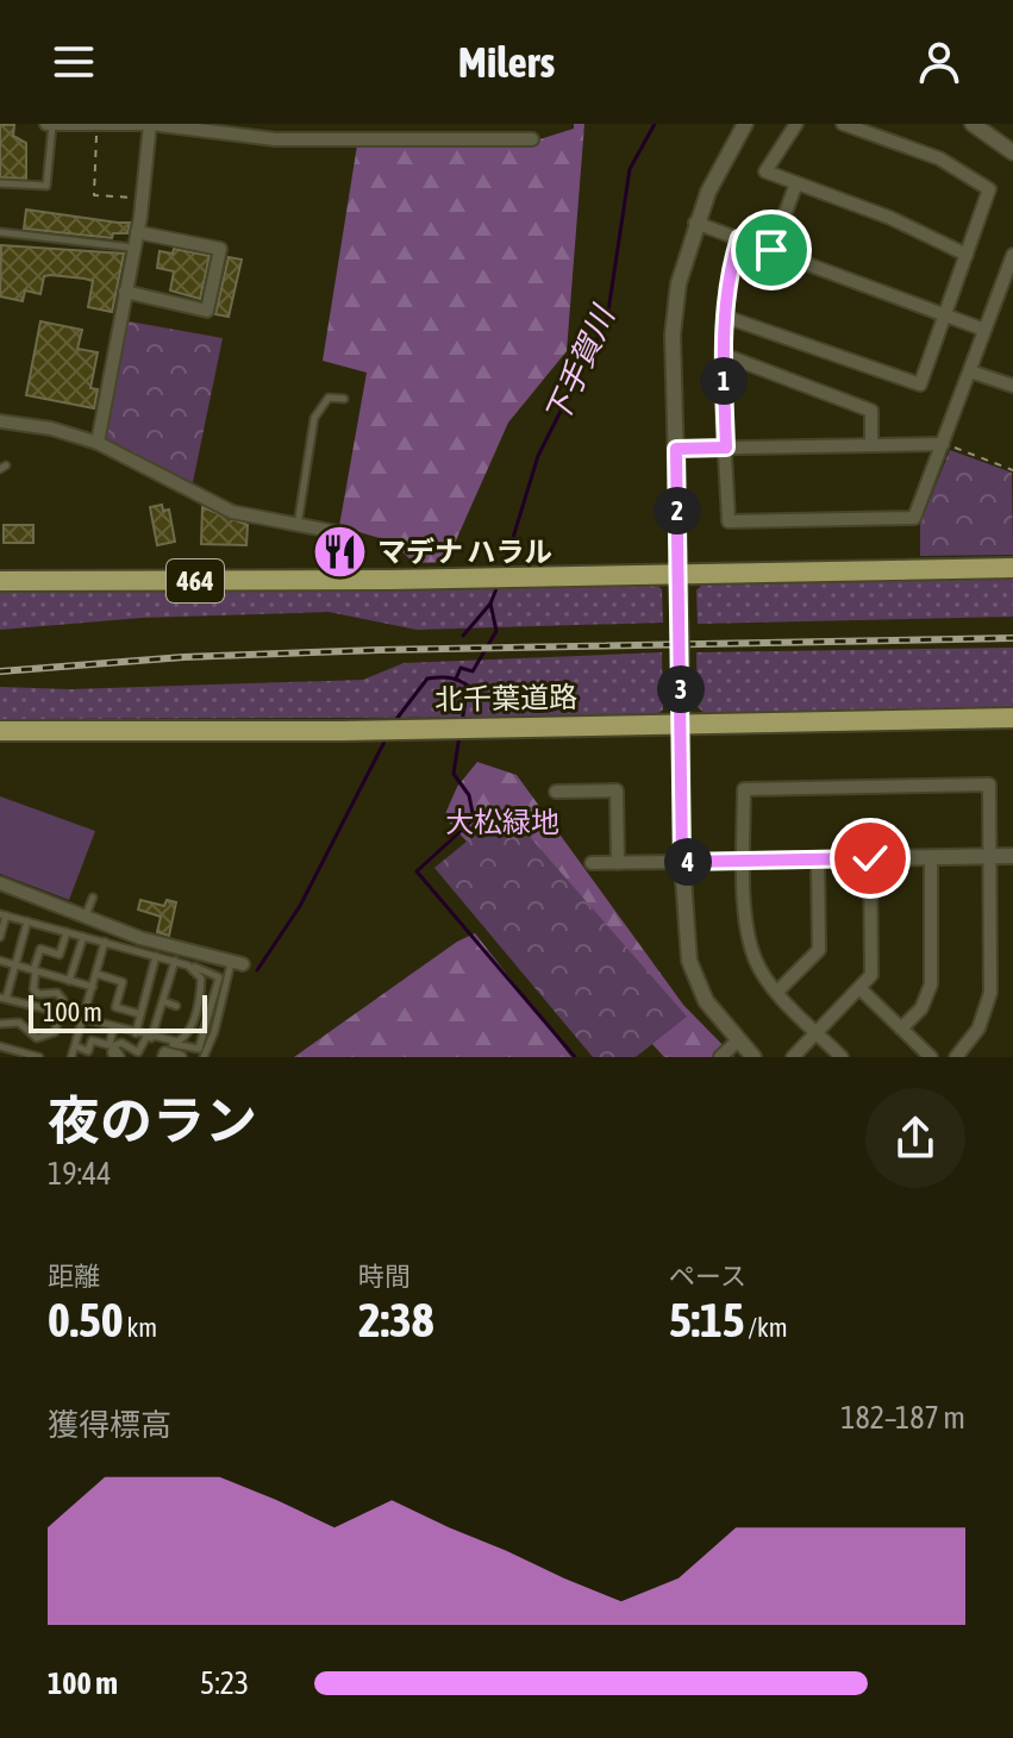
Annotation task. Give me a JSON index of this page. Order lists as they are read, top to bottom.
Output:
{
  "streets": {
    "highway": ["464", "北千葉道路"]
  },
  "water": ["下手賀川"],
  "parks": ["大松緑地"],
  "places": {
    "restaurant": ["マデナ ハラル"]
  },
  "scale_bar": "100 m",
  "page": {
    "header": "Milers",
    "pins": [
      "1",
      "2",
      "3",
      "4"
    ],
    "scale": "100 m",
    "heading": ["夜のラン", "19:44"],
    "stats": [
      ["距離", "0.50 km"],
      ["時間", "2:38"],
      ["ペース", "5:15 /km"]
    ],
    "chart": ["獲得標高", "182–187 m"],
    "list": [
      {
        "name": "100 m",
        "note": "5:23"
      }
    ]
  }
}
